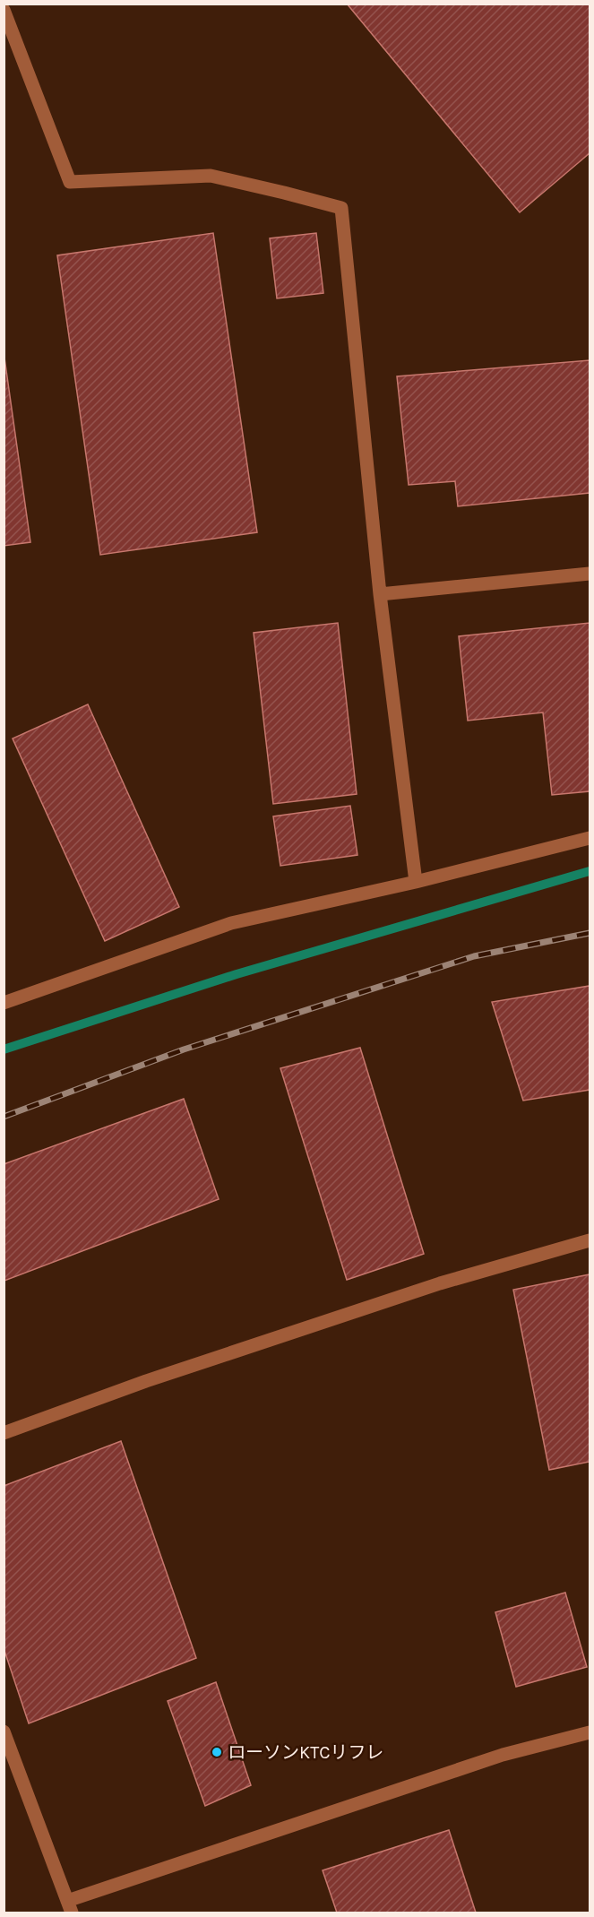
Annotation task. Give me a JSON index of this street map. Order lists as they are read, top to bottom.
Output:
{
  "places": ["ローソンKTCリフレ"]
}
